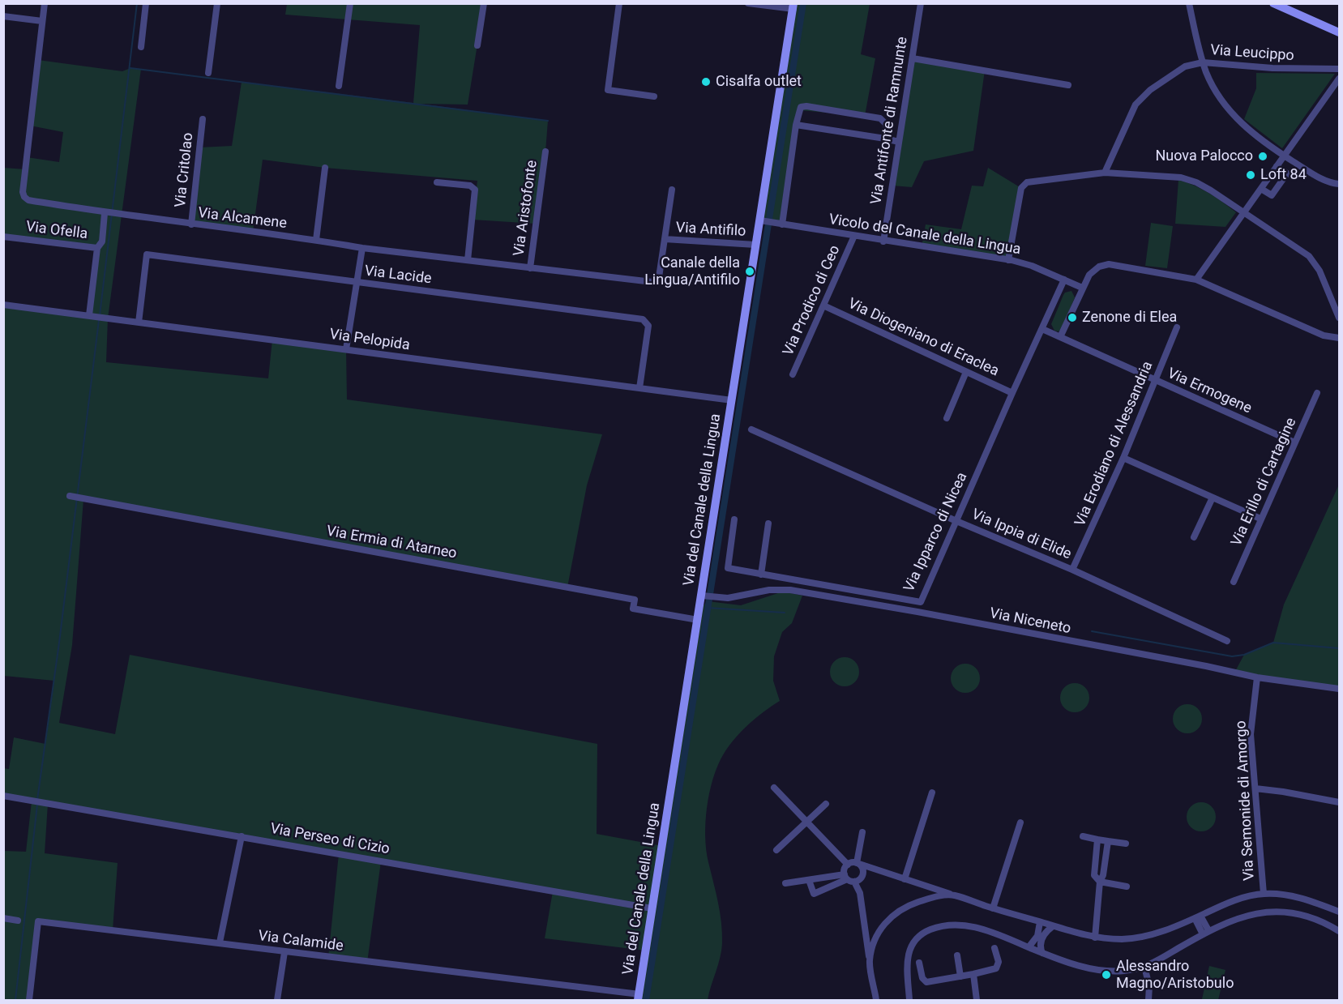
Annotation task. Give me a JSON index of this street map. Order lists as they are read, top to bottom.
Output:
{
  "streets": {
    "street": [
      "Via Leucippo",
      "Via Antifonte di Ramnunte",
      "Via Critolao",
      "Via Aristofonte",
      "Via Alcamene",
      "Via Antifilo",
      "Via Ofella",
      "Vicolo del Canale della Lingua",
      "Via Lacide",
      "Via Prodico di Ceo",
      "Via Diogeniano di Eraclea",
      "Via Pelopida",
      "Via Ermogene",
      "Via Erodiano di Alessandria",
      "Via Erillo di Cartagine",
      "Via del Canale della Lingua",
      "Via Ipparco di Nicea",
      "Via Ippia di Elide",
      "Via Ermia di Atarneo",
      "Via Niceneto",
      "Via Semonide di Amorgo",
      "Via Perseo di Cizio",
      "Via Calamide"
    ]
  },
  "crossings": [
    ["Via Antifonte di Ramnunte", "Vicolo del Canale della Lingua"],
    ["Via Critolao", "Via Alcamene"],
    ["Via Aristofonte", "Via Alcamene"],
    ["Via Alcamene", "Via Antifilo"],
    ["Via Antifilo", "Via del Canale della Lingua"],
    ["Via Ofella", "Via Pelopida"],
    ["Vicolo del Canale della Lingua", "Via Prodico di Ceo"],
    ["Vicolo del Canale della Lingua", "Via del Canale della Lingua"],
    ["Vicolo del Canale della Lingua", "Via Ipparco di Nicea"],
    ["Via Lacide", "Via Pelopida"],
    ["Via Prodico di Ceo", "Via Diogeniano di Eraclea"],
    ["Via Diogeniano di Eraclea", "Via Ipparco di Nicea"],
    ["Via Pelopida", "Via del Canale della Lingua"],
    ["Via Ermogene", "Via Erodiano di Alessandria"],
    ["Via Ermogene", "Via Erillo di Cartagine"],
    ["Via Ermogene", "Via Ipparco di Nicea"],
    ["Via Erodiano di Alessandria", "Via Ippia di Elide"],
    ["Via del Canale della Lingua", "Via Ermia di Atarneo"],
    ["Via del Canale della Lingua", "Via Niceneto"],
    ["Via del Canale della Lingua", "Via Perseo di Cizio"],
    ["Via del Canale della Lingua", "Via Calamide"],
    ["Via Ipparco di Nicea", "Via Ippia di Elide"],
    ["Via Niceneto", "Via Semonide di Amorgo"]
  ],
  "places": [
    "Cisalfa outlet",
    "Nuova Palocco",
    "Loft 84",
    "Canale della Lingua/Antifilo",
    "Zenone di Elea",
    "Alessandro Magno/Aristobulo"
  ]
}
